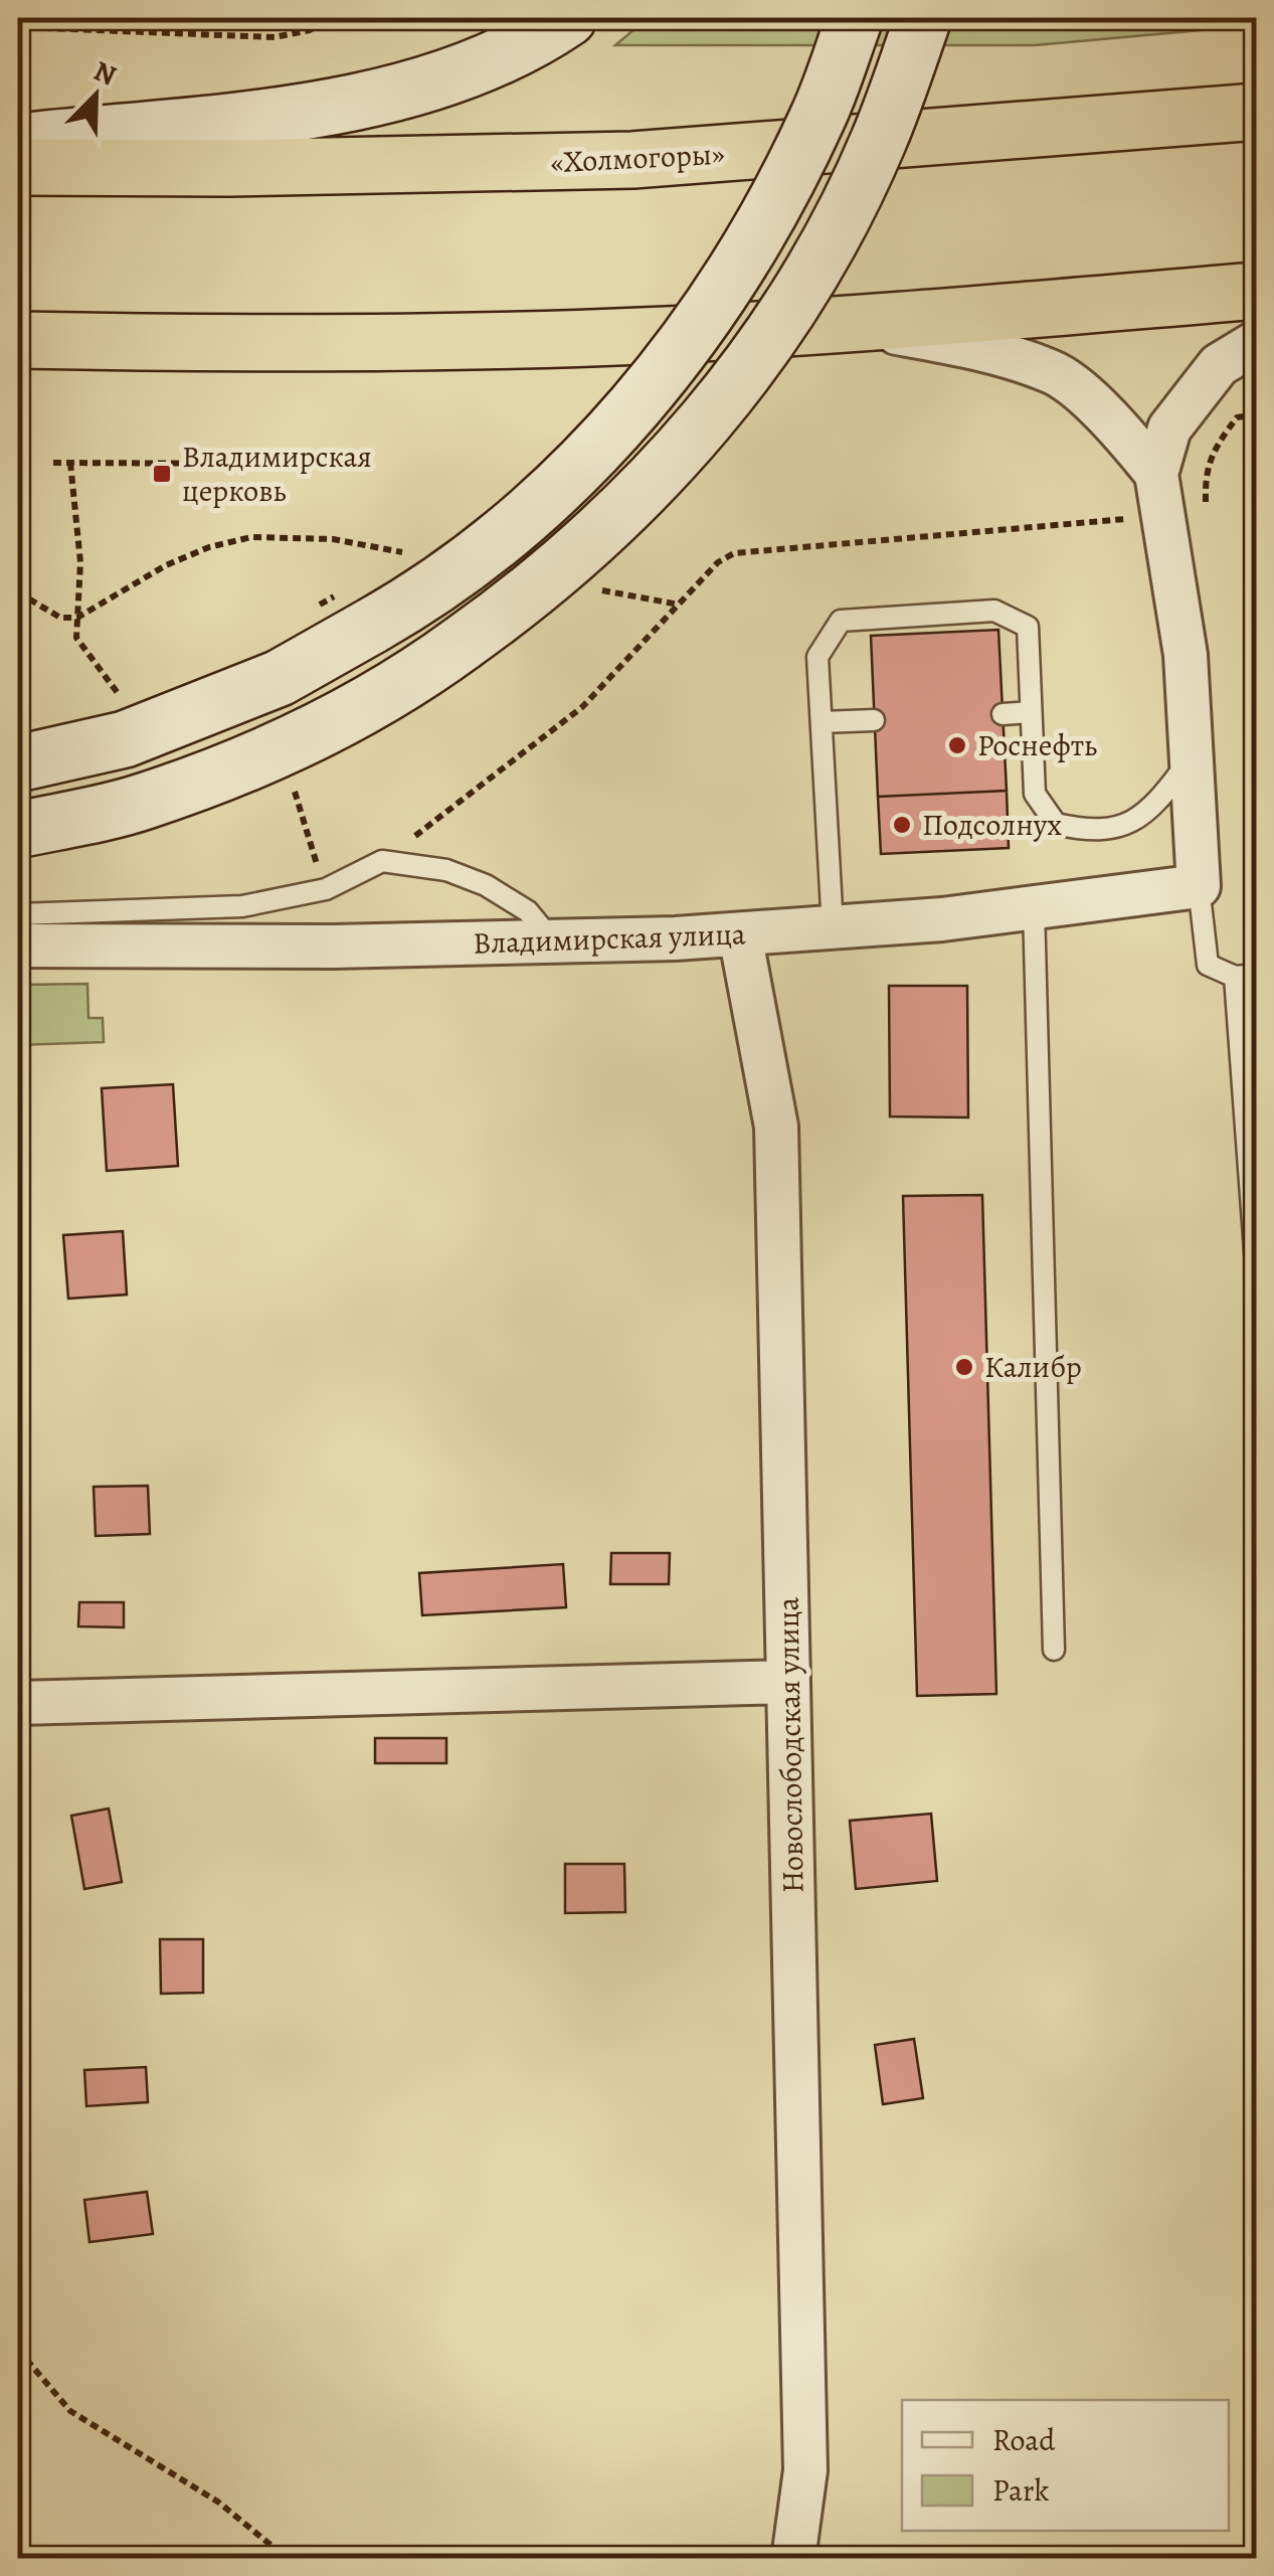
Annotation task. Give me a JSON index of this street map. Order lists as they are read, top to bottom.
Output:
{
  "streets": {
    "highway": ["«Холмогоры»"],
    "street": ["Владимирская улица", "Новослободская улица"]
  },
  "crossings": [
    ["Владимирская улица", "Новослободская улица"]
  ],
  "places": {
    "transit": ["Владимирская церковь"],
    "other": ["Роснефть", "Подсолнух", "Калибр"]
  },
  "legend": ["Road", "Park"],
  "north": "top right"
}
